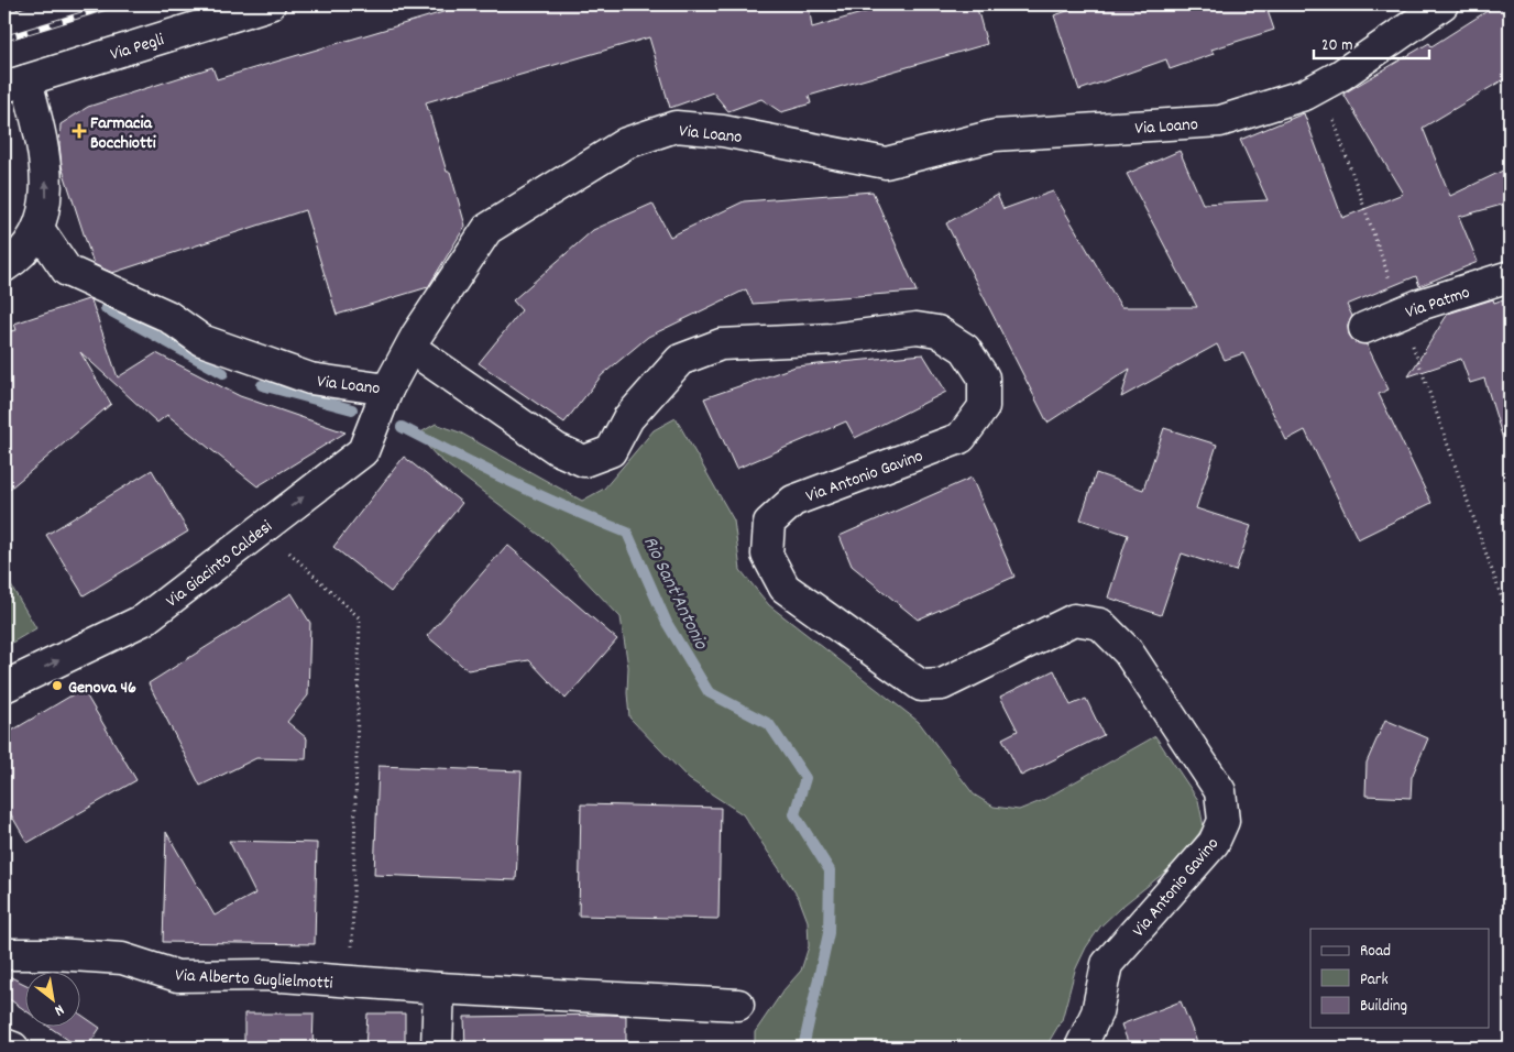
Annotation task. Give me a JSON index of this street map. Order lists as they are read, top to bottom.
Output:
{
  "streets": {
    "street": [
      "Via Pegli",
      "Via Loano",
      "Via Patmo",
      "Via Antonio Gavino",
      "Via Giacinto Caldesi",
      "Via Alberto Guglielmotti"
    ]
  },
  "crossings": [
    ["Via Loano", "Via Antonio Gavino"],
    ["Via Loano", "Via Giacinto Caldesi"]
  ],
  "one_way": ["Via Giacinto Caldesi"],
  "water": ["Rio Sant'Antonio"],
  "places": {
    "health": ["Farmacia Bocchiotti"],
    "other": ["Genova 46"]
  },
  "legend": ["Road", "Park", "Building"],
  "scale_bar": "20 m",
  "north": "bottom right"
}
